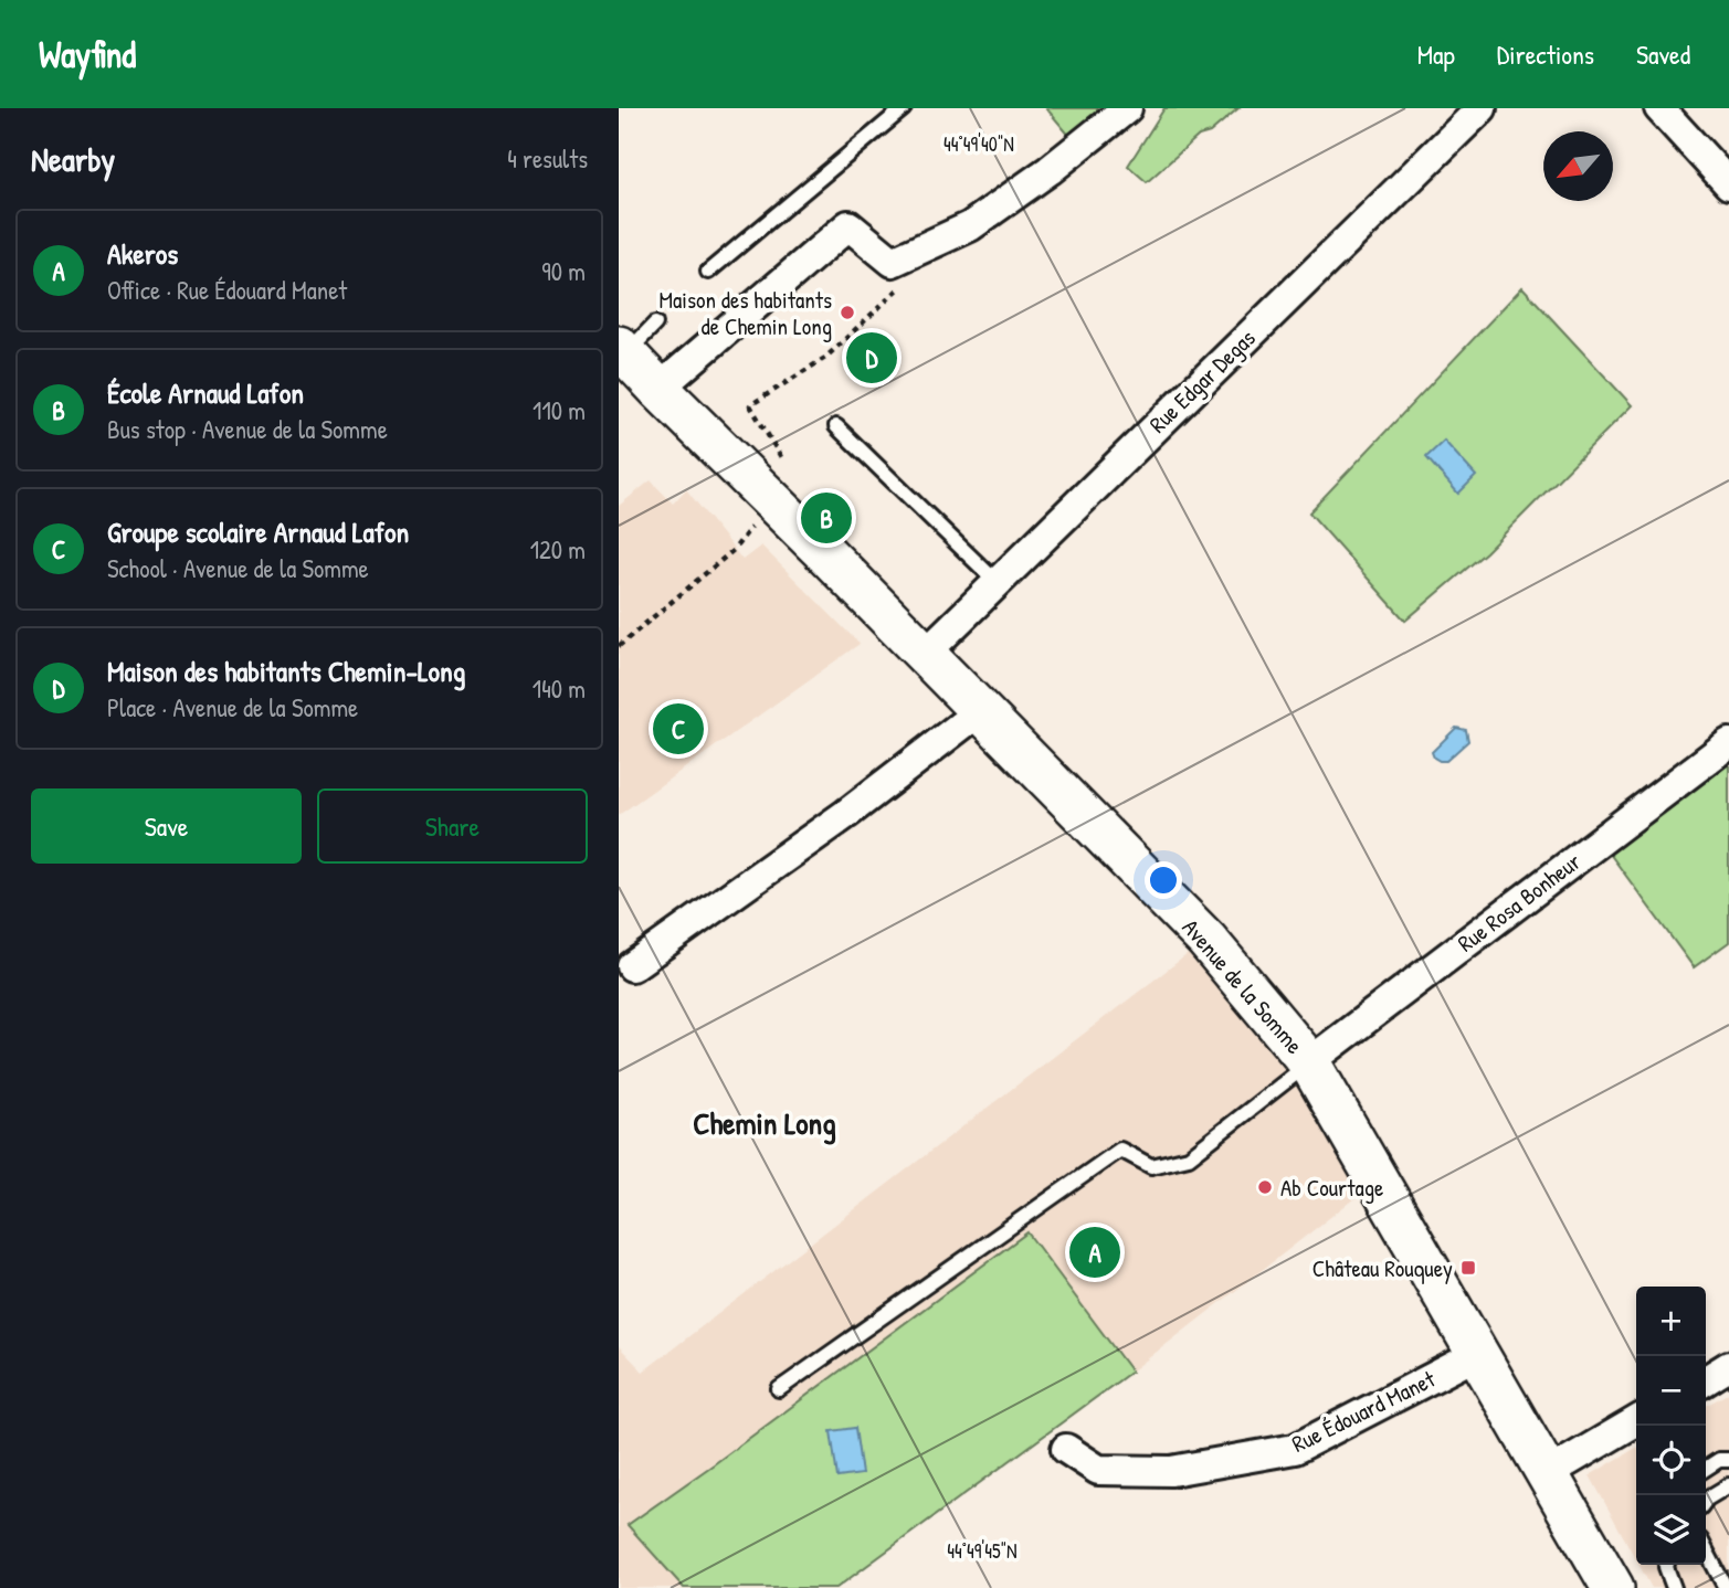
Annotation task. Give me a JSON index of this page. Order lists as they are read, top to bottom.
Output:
{
  "streets": {
    "main road": ["Avenue de la Somme"],
    "street": ["Rue Edgar Degas", "Rue Rosa Bonheur", "Rue Édouard Manet"]
  },
  "crossings": [
    ["Rue Edgar Degas", "Avenue de la Somme"],
    ["Rue Rosa Bonheur", "Avenue de la Somme"],
    ["Avenue de la Somme", "Rue Édouard Manet"]
  ],
  "districts": ["Chemin Long"],
  "places": {
    "other": ["Maison des habitants de Chemin Long", "Ab Courtage"],
    "transit": ["Château Rouquey"]
  },
  "north": "bottom left",
  "page": {
    "header": "Wayfind",
    "nav": ["Map", "Directions", "Saved"],
    "heading": ["Nearby", "4 results"],
    "list": [
      {
        "mark": "A",
        "name": "Akeros",
        "note": "Office · Rue Édouard Manet",
        "value": "90 m"
      },
      {
        "mark": "B",
        "name": "École Arnaud Lafon",
        "note": "Bus stop · Avenue de la Somme",
        "value": "110 m"
      },
      {
        "mark": "C",
        "name": "Groupe scolaire Arnaud Lafon",
        "note": "School · Avenue de la Somme",
        "value": "120 m"
      },
      {
        "mark": "D",
        "name": "Maison des habitants Chemin-Long",
        "note": "Place · Avenue de la Somme",
        "value": "140 m"
      }
    ],
    "pins": [
      "D",
      "B",
      "C",
      "A"
    ],
    "buttons": ["Save", "Share"],
    "map_buttons": ["+", "−"]
  },
  "coordinates": ["44°49'40\"N", "44°49'45\"N"]
}
